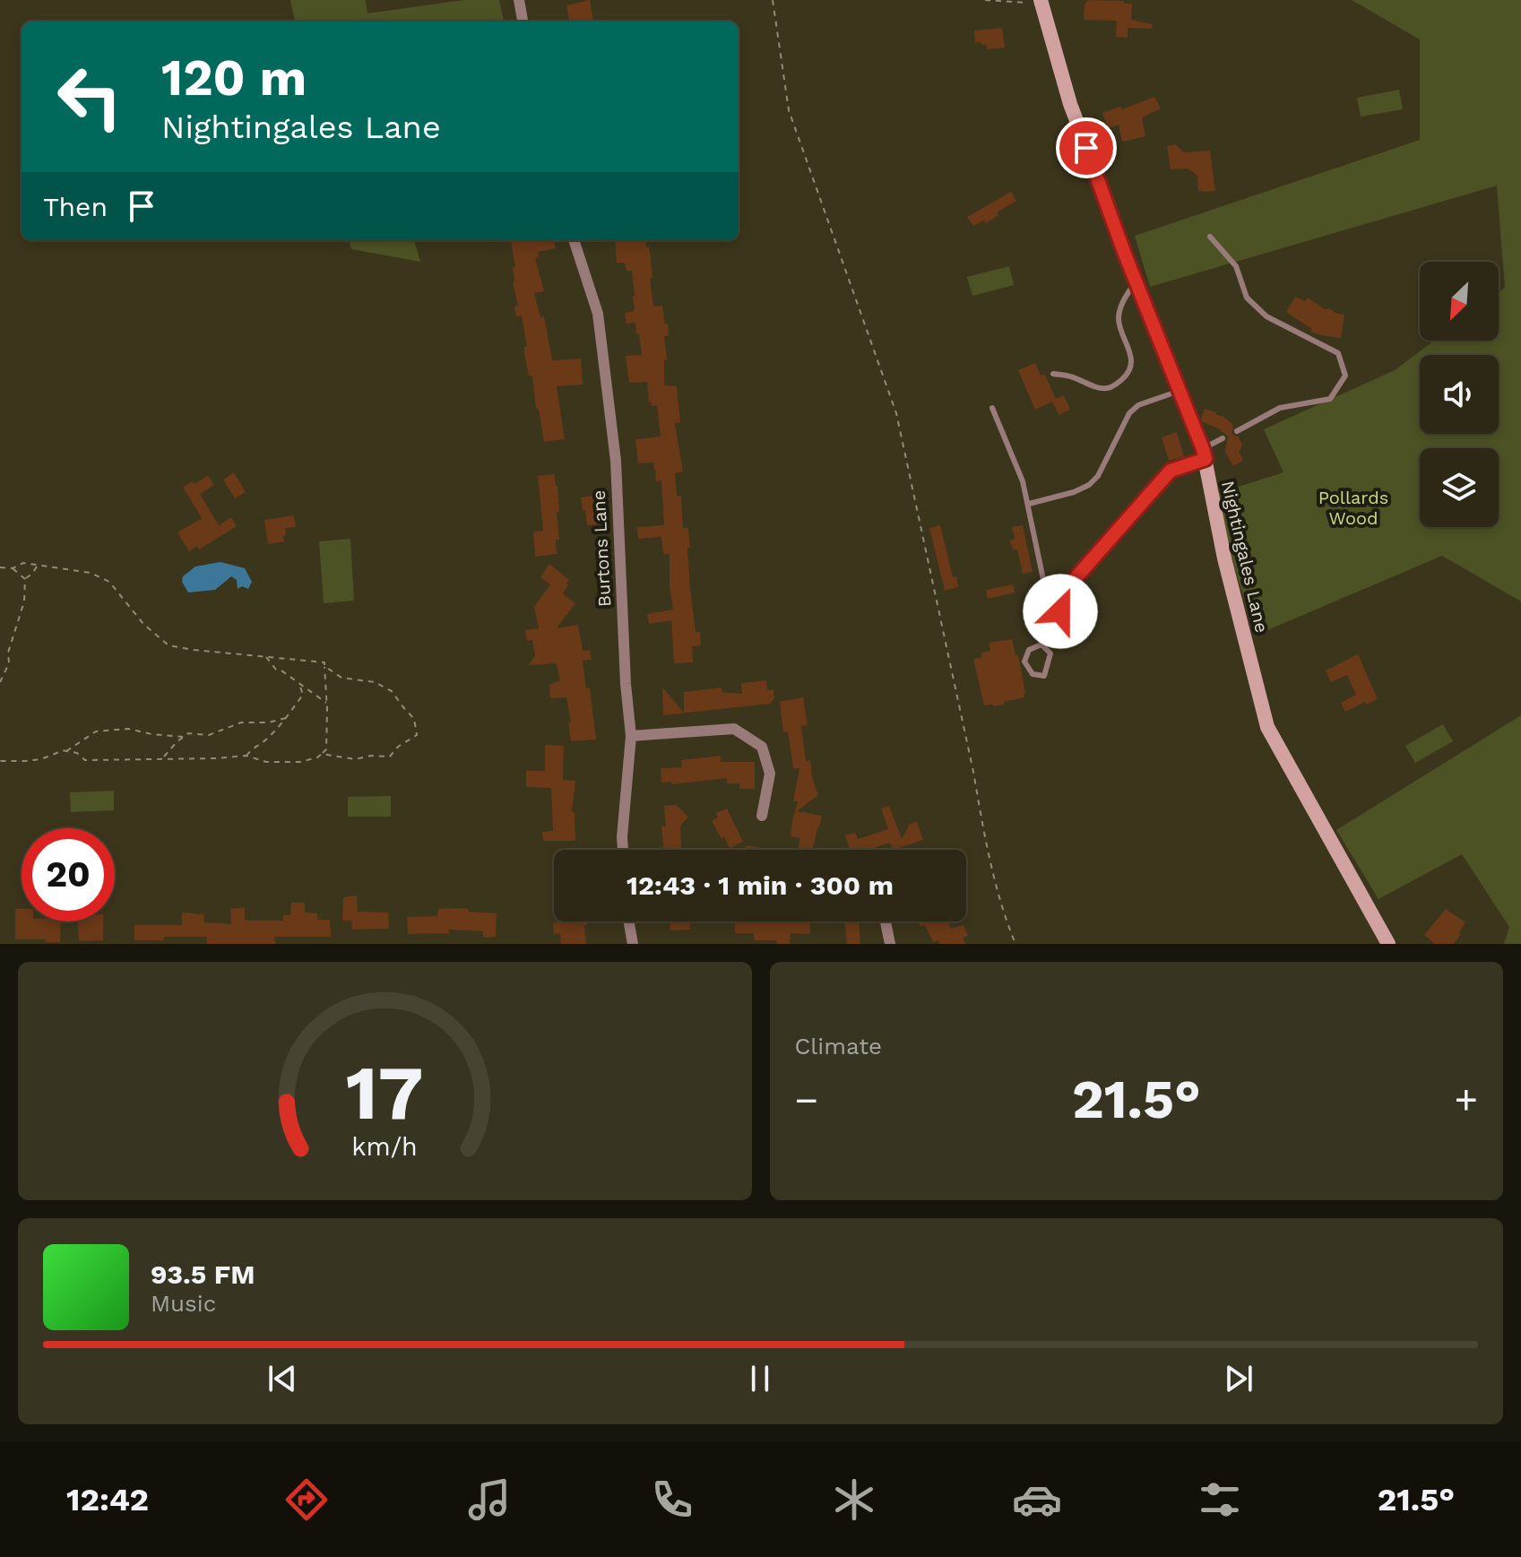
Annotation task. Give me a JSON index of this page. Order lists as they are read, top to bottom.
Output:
{
  "streets": {
    "main road": ["Nightingales Lane"],
    "street": ["Burtons Lane"]
  },
  "parks": ["Pollards Wood"],
  "north": "bottom left",
  "page": {
    "turn": ["120 m", "Nightingales Lane"],
    "then": "Then",
    "limit": "20",
    "trip": "12:43 · 1 min · 300 m",
    "tile": "Climate",
    "heat": ["−", "21.5°", "+"],
    "song": ["93.5 FM", "Music"],
    "tabs": ["12:42", "21.5°"],
    "gauge": ["17", "km/h"]
  }
}
